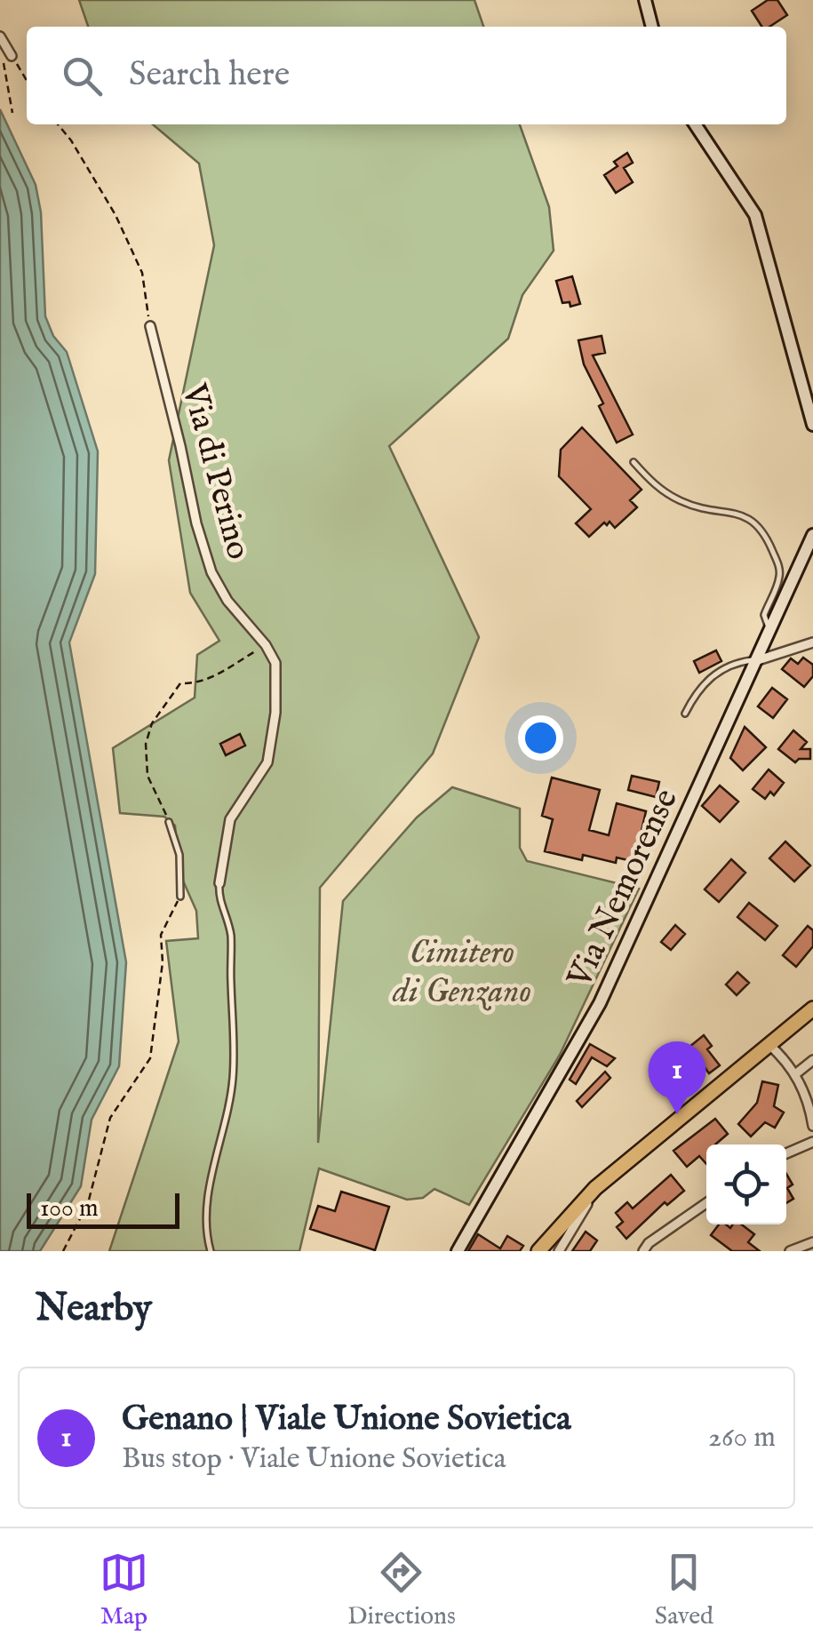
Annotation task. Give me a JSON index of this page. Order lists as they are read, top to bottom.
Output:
{
  "streets": {
    "main road": ["Via Nemorense"],
    "street": ["Via di Perino"]
  },
  "parks": ["Cimitero di Genzano"],
  "scale_bar": "100 m",
  "page": {
    "search": "Search here",
    "pins": "1",
    "scale": "100 m",
    "heading": "Nearby",
    "list": [
      {
        "mark": "1",
        "name": "Genano | Viale Unione Sovietica",
        "note": "Bus stop · Viale Unione Sovietica",
        "value": "260 m"
      }
    ],
    "nav": ["Map", "Directions", "Saved"]
  }
}
